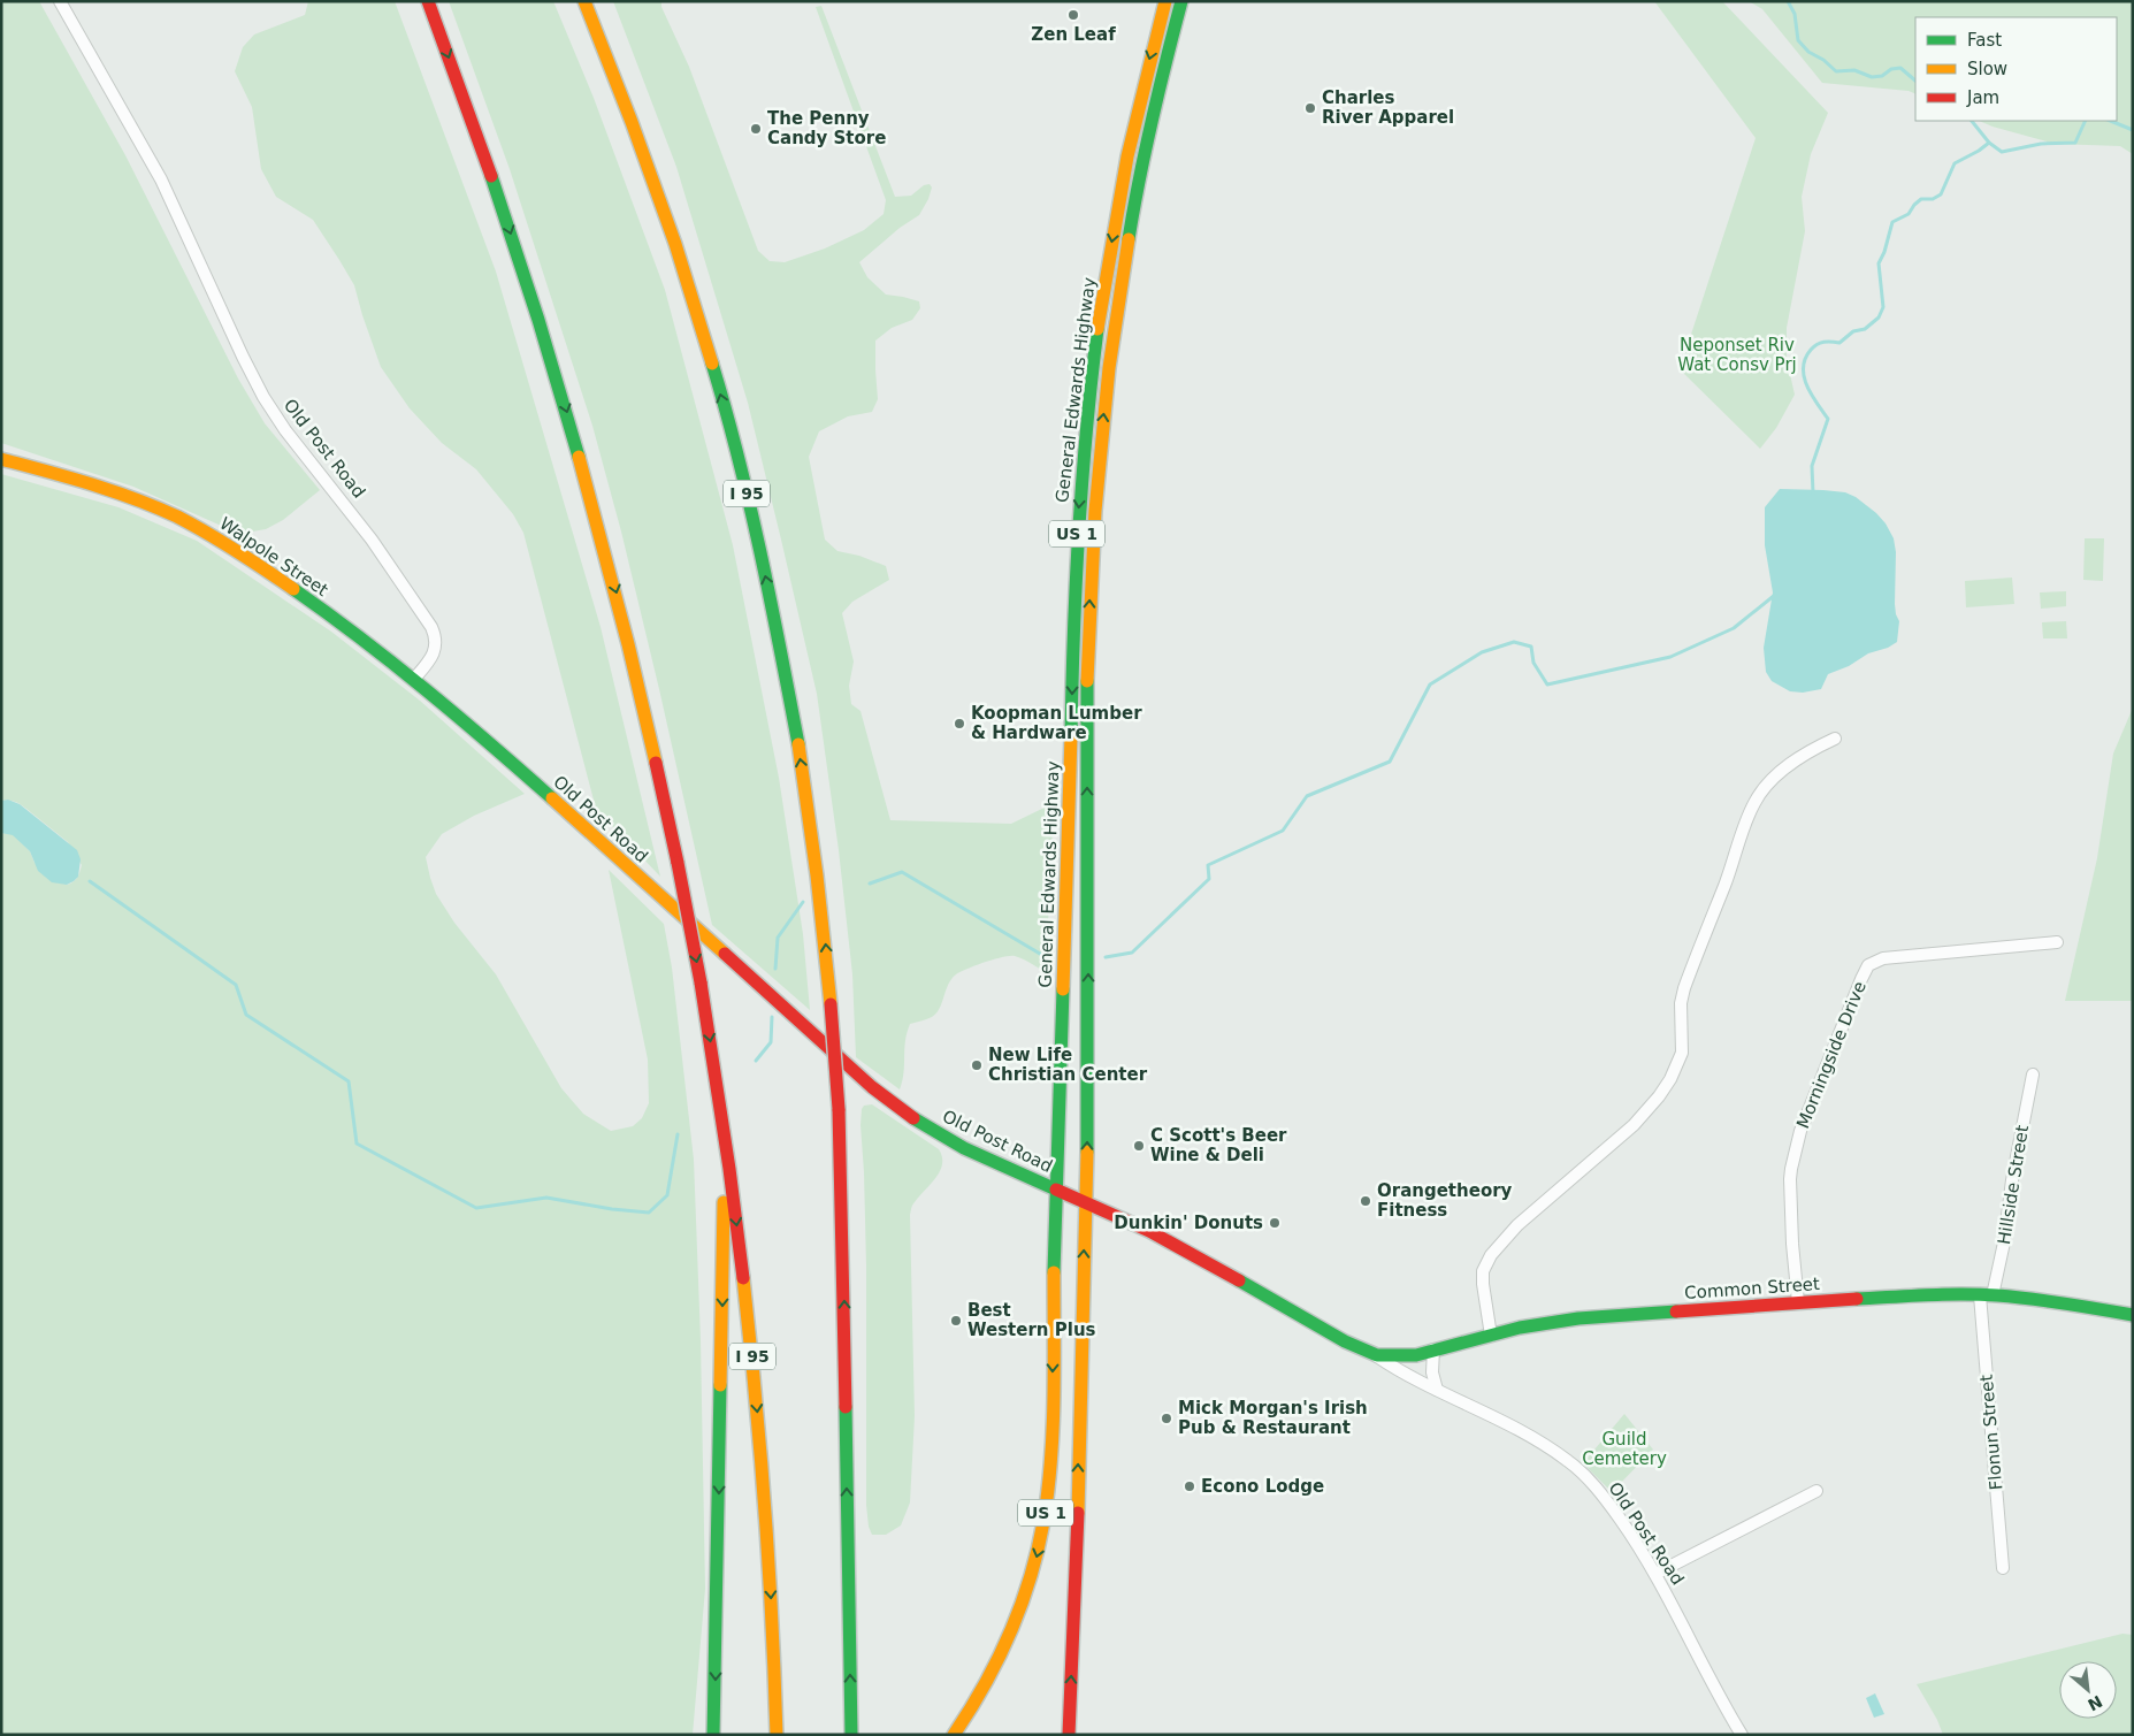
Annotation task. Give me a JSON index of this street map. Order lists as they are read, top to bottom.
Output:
{
  "streets": {
    "main road": [
      "General Edwards Highway",
      "Old Post Road",
      "I 95",
      "US 1",
      "Walpole Street",
      "Common Street"
    ],
    "street": ["Morningside Drive", "Hillside Street", "Flonun Street"]
  },
  "crossings": [
    ["General Edwards Highway", "Old Post Road"],
    ["Old Post Road", "Walpole Street"],
    ["Old Post Road", "Common Street"],
    ["Morningside Drive", "Common Street"],
    ["Hillside Street", "Common Street"],
    ["Hillside Street", "Flonun Street"],
    ["Common Street", "Flonun Street"]
  ],
  "parks": ["Neponset Riv Wat Consv Prj", "Guild Cemetery"],
  "places": [
    "Zen Leaf",
    "Charles River Apparel",
    "The Penny Candy Store",
    "Koopman Lumber & Hardware",
    "New Life Christian Center",
    "C Scott's Beer Wine & Deli",
    "Orangetheory Fitness",
    "Dunkin' Donuts",
    "Best Western Plus",
    "Mick Morgan's Irish Pub & Restaurant",
    "Econo Lodge"
  ],
  "legend": ["Fast", "Slow", "Jam"],
  "north": "bottom right"
}
